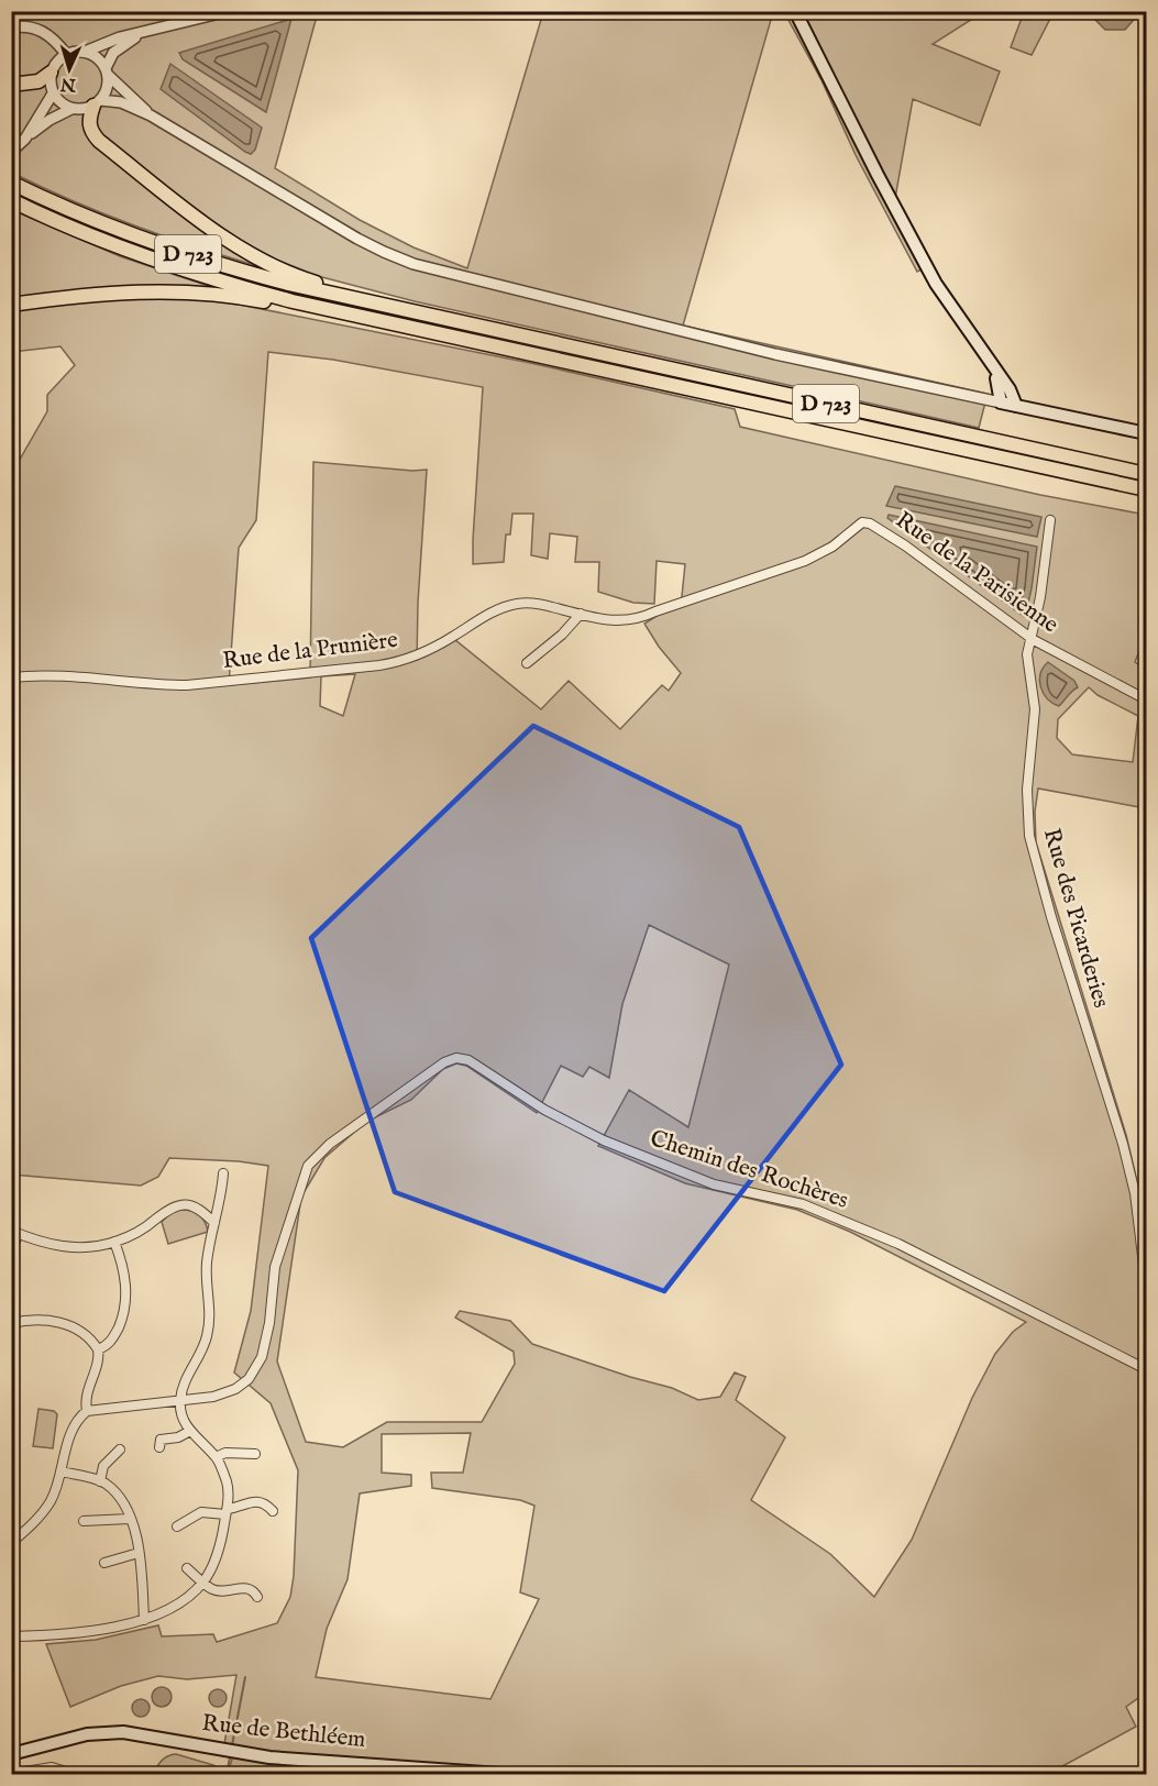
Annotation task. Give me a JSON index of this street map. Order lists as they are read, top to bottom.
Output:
{
  "streets": {
    "highway": ["D 723"],
    "main road": ["Rue de Bethléem"],
    "street": [
      "Rue de la Parisienne",
      "Rue de la Prunière",
      "Rue des Picarderies",
      "Chemin des Rochères"
    ]
  },
  "crossings": [
    ["Rue de la Parisienne", "Rue de la Prunière"],
    ["Rue de la Parisienne", "Rue des Picarderies"]
  ],
  "north": "bottom"
}
